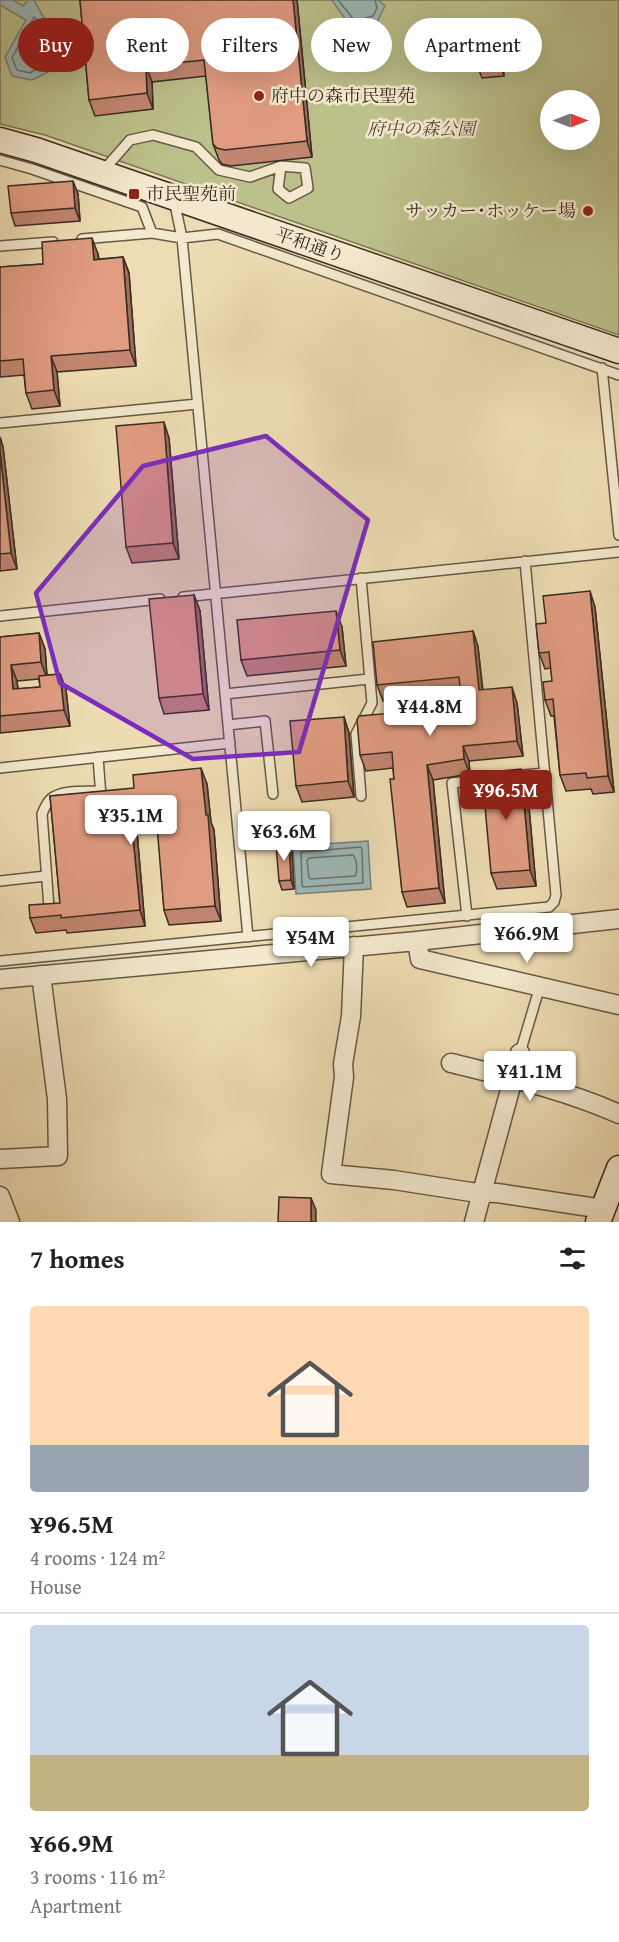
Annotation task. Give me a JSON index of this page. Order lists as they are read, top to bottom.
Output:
{
  "streets": {
    "street": ["平和通り"]
  },
  "parks": ["府中の森公園"],
  "places": {
    "other": ["府中の森市民聖苑", "サッカー･ホッケー場"],
    "transit": ["市民聖苑前"]
  },
  "north": "right",
  "page": {
    "chip": [
      "Buy",
      "Rent",
      "Filters",
      "New",
      "Apartment"
    ],
    "price": [
      "¥44.8M",
      "¥96.5M",
      "¥35.1M",
      "¥63.6M",
      "¥66.9M",
      "¥54M",
      "¥41.1M"
    ],
    "heading": "7 homes",
    "list": [
      {
        "name": "¥96.5M",
        "note": "4 rooms · 124 m² · House"
      },
      {
        "name": "¥66.9M",
        "note": "3 rooms · 116 m² · Apartment"
      }
    ]
  }
}
